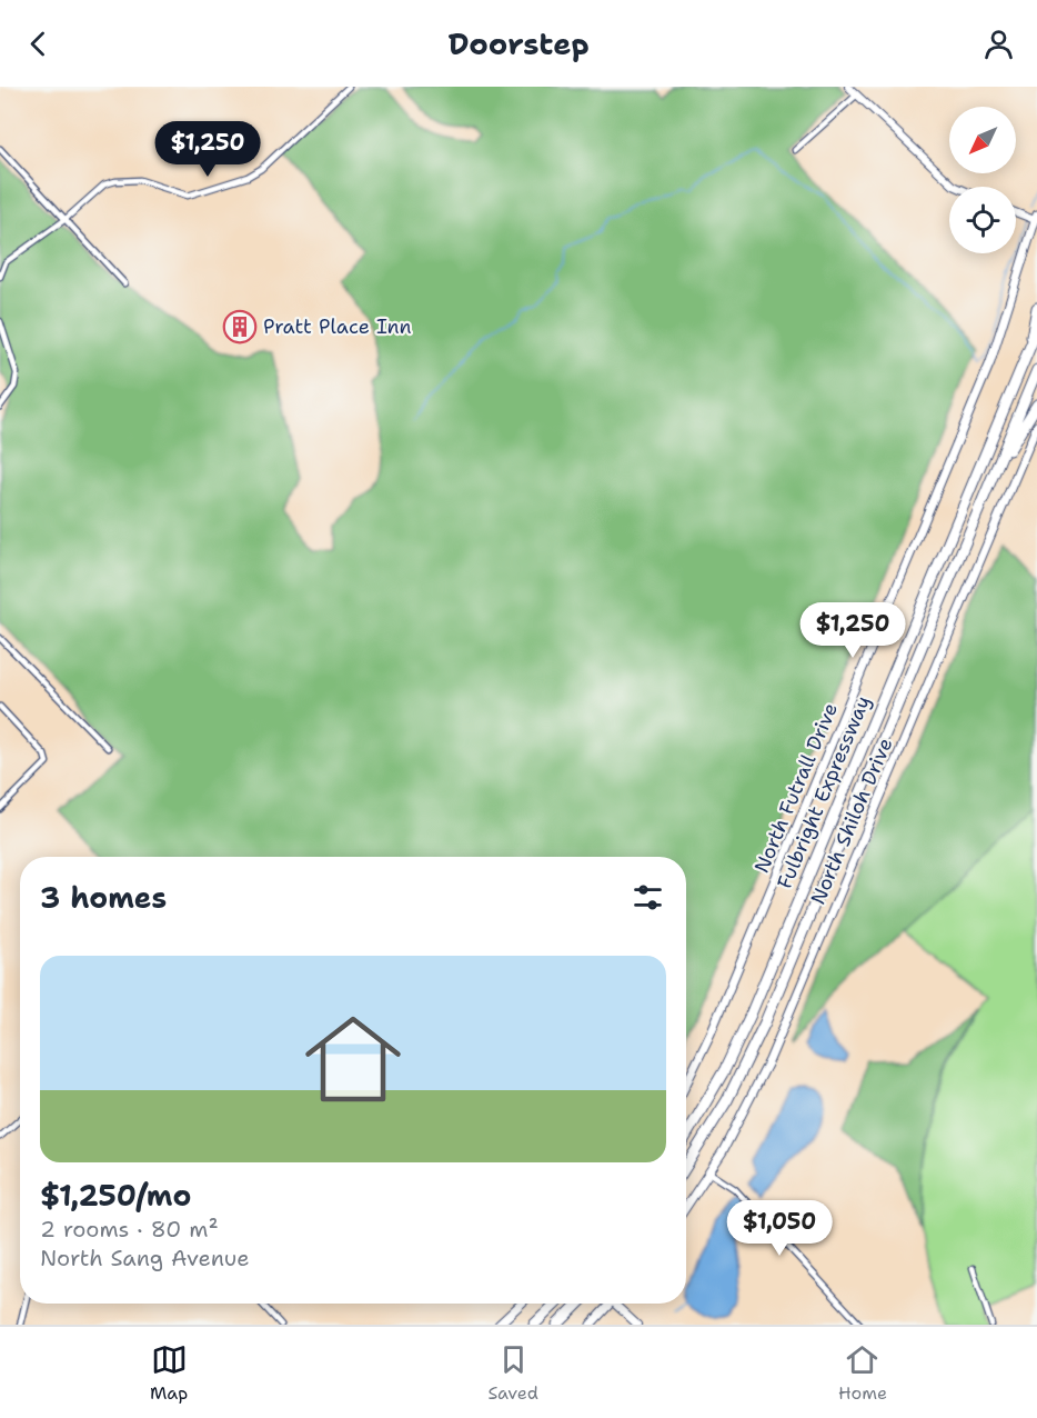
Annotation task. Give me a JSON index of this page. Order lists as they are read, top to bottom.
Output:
{
  "streets": {
    "highway": ["Fulbright Expressway"],
    "main road": ["North Futrall Drive", "North Shiloh Drive"]
  },
  "places": {
    "building": ["Pratt Place Inn"]
  },
  "north": "bottom left",
  "page": {
    "header": "Doorstep",
    "price": ["$1,250", "$1,250", "$1,050"],
    "heading": "3 homes",
    "list": [
      {
        "name": "$1,250/mo",
        "note": "2 rooms · 80 m² · North Sang Avenue"
      }
    ],
    "tabs": ["Map", "Saved", "Home"]
  }
}
